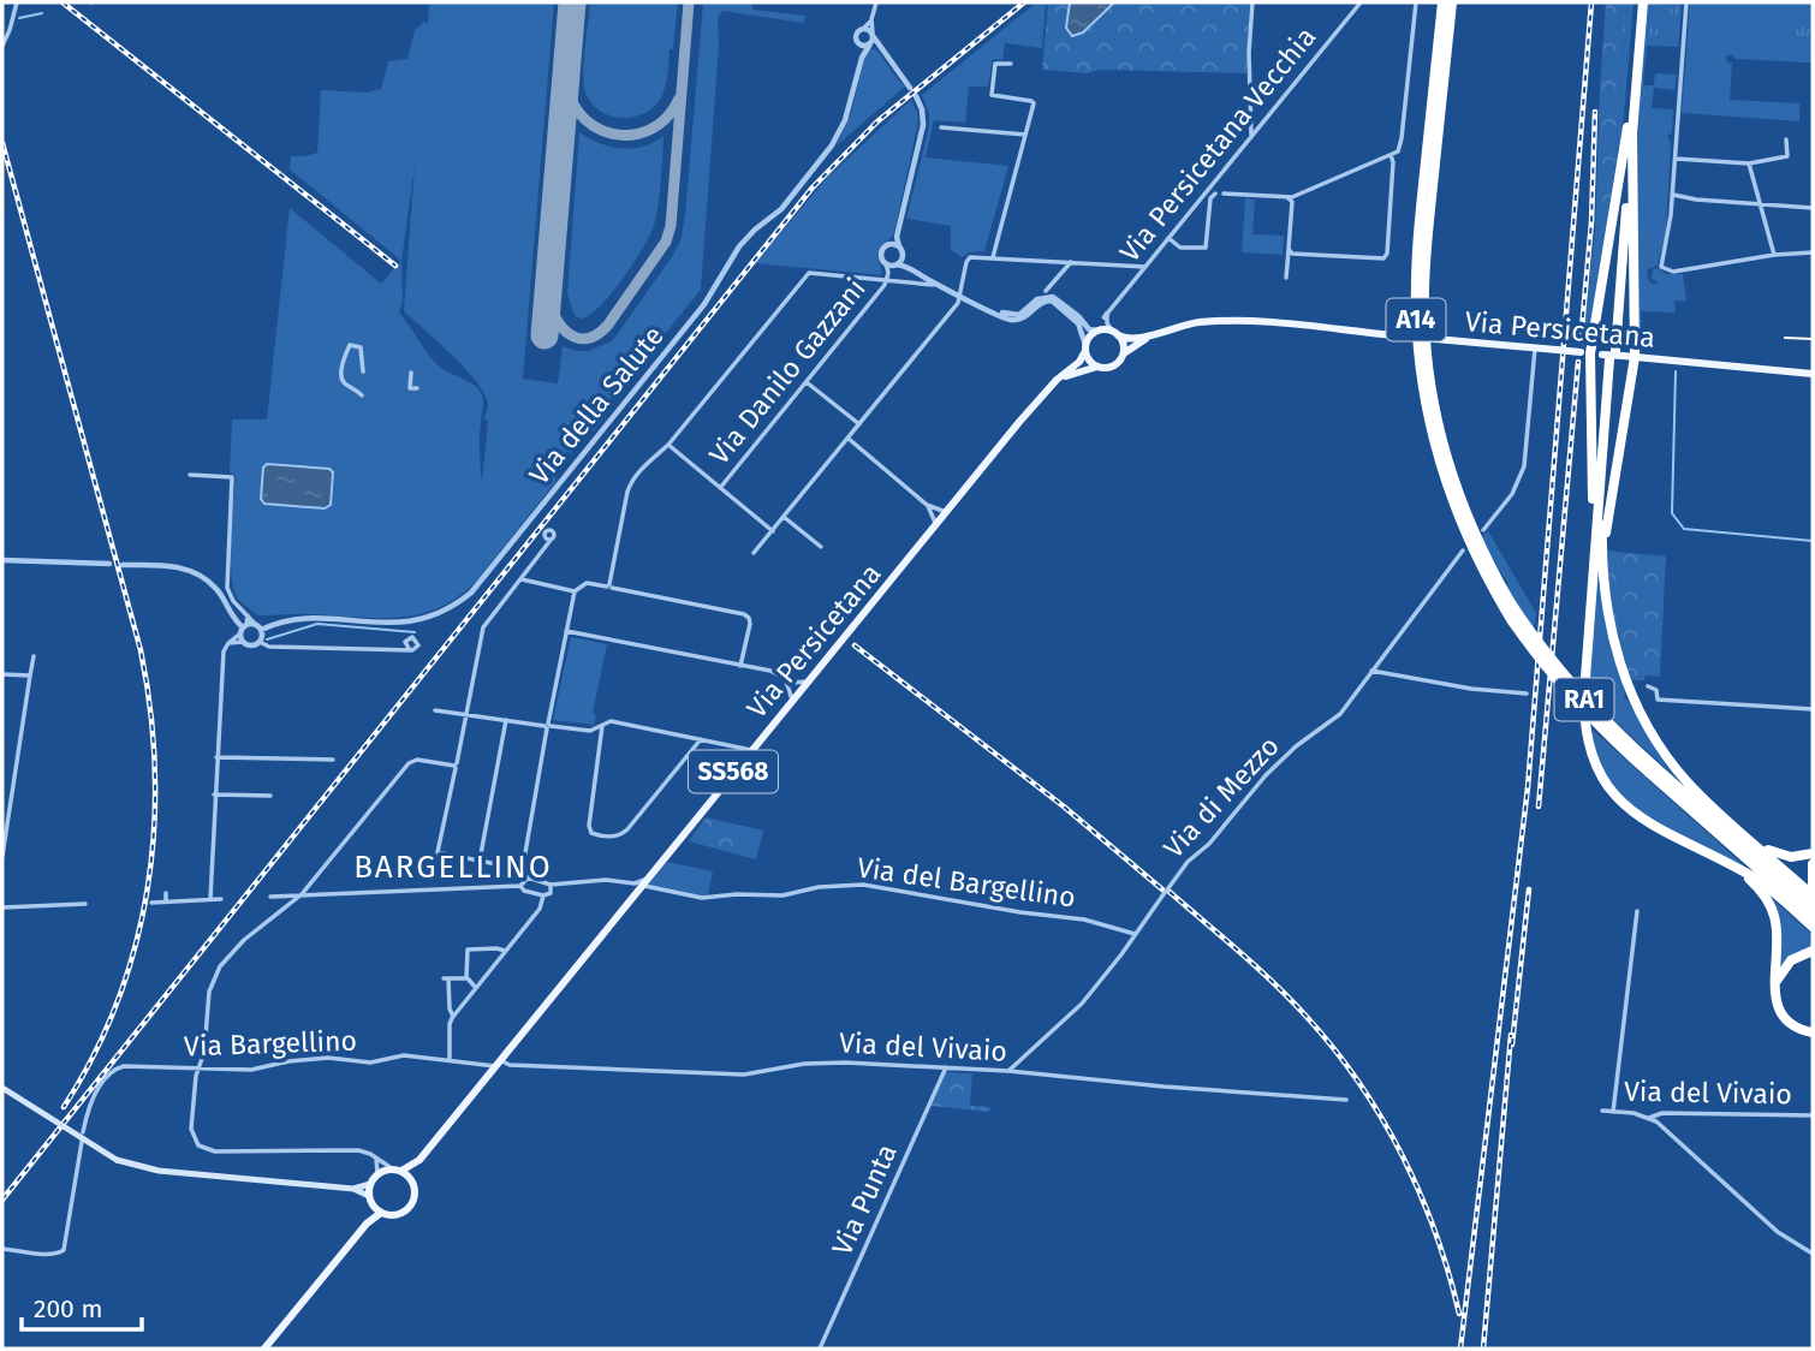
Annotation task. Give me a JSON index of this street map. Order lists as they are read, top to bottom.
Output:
{
  "streets": {
    "highway": ["A14", "RA1"],
    "main road": ["Via Persicetana", "SS568"],
    "street": [
      "Via Persicetana Vecchia",
      "Via Danilo Gazzani",
      "Via della Salute",
      "Via di Mezzo",
      "Via del Bargellino",
      "Via Bargellino",
      "Via del Vivaio",
      "Via Punta"
    ]
  },
  "crossings": [
    ["Via Persicetana Vecchia", "Via Persicetana"],
    ["Via Persicetana", "RA1"],
    ["Via Persicetana", "SS568"],
    ["Via Persicetana", "Via del Bargellino"],
    ["Via Persicetana", "Via Bargellino"],
    ["Via Persicetana", "Via del Vivaio"],
    ["Via di Mezzo", "Via del Bargellino"],
    ["Via di Mezzo", "Via del Vivaio"],
    ["Via Bargellino", "Via del Vivaio"],
    ["Via del Vivaio", "Via Punta"]
  ],
  "districts": ["BARGELLINO"],
  "scale_bar": "200 m"
}
